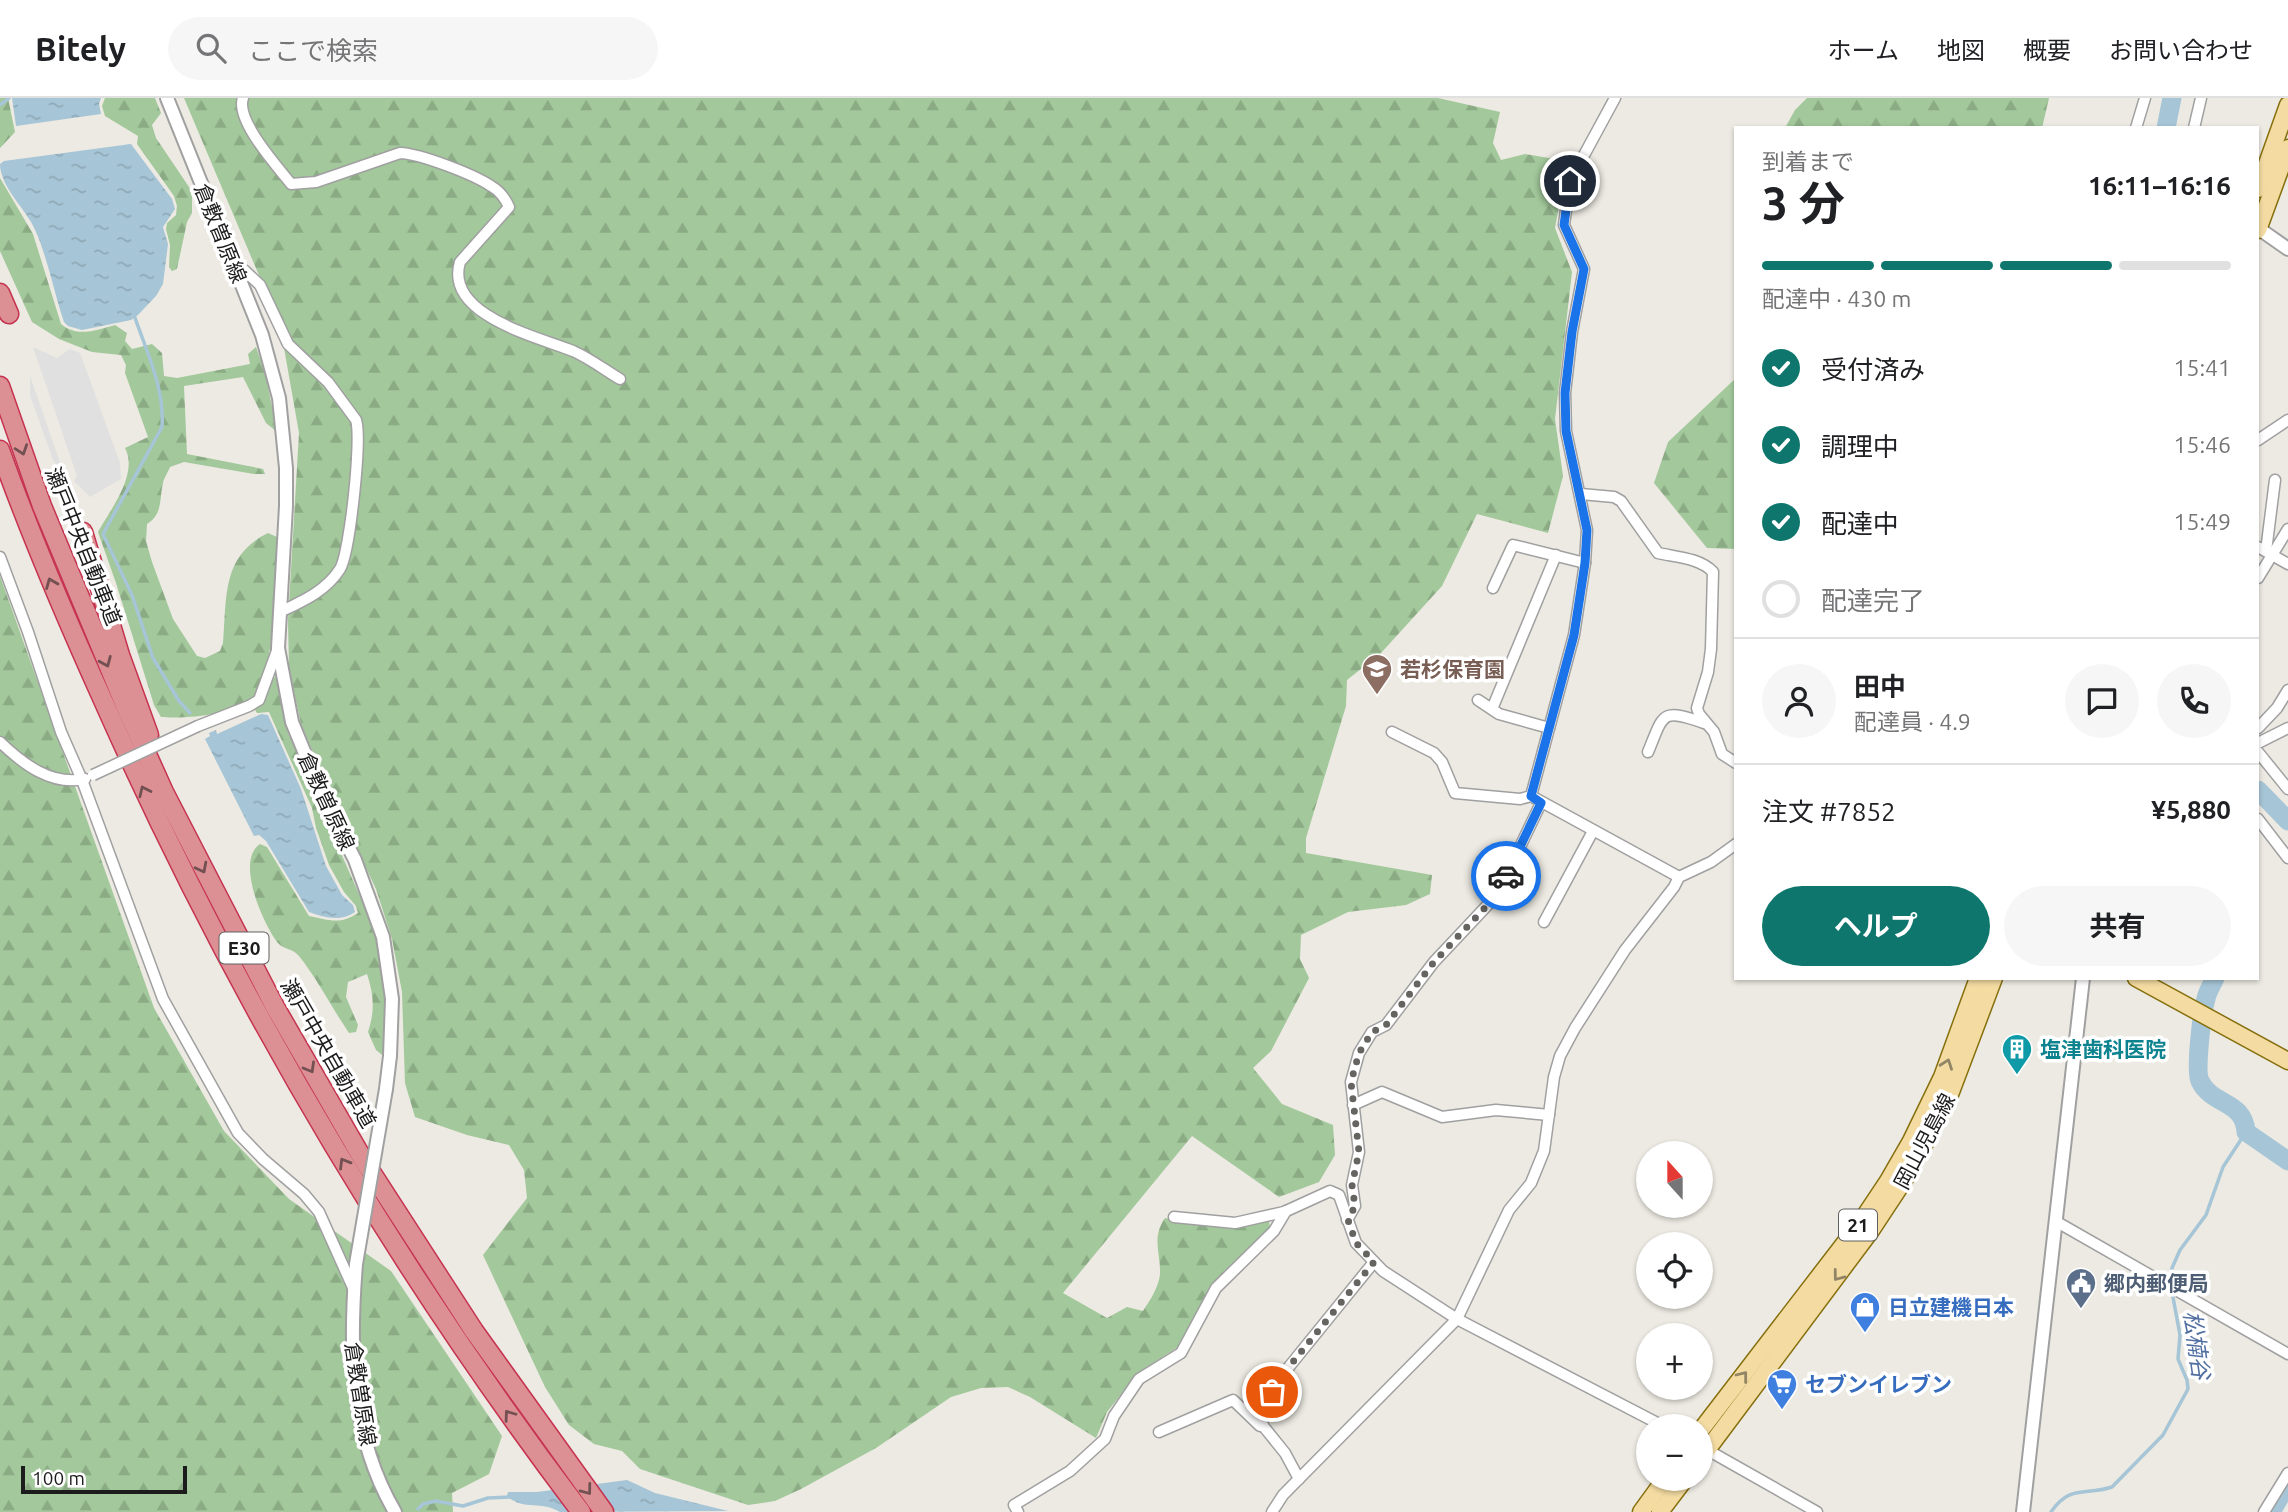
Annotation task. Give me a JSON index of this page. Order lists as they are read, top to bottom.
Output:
{
  "streets": {
    "highway": ["瀬戸中央自動車道", "E30"],
    "main road": ["岡山児島線", "21"],
    "street": ["倉敷曽原線"]
  },
  "water": ["松楠谷"],
  "places": {
    "school or university": ["若杉保育園"],
    "building": ["塩津歯科医院"],
    "public building": ["郷内郵便局"],
    "shop": ["日立建機日本"],
    "supermarket": ["セブンイレブン"]
  },
  "scale_bar": "100 m",
  "north": "top",
  "page": {
    "header": "Bitely",
    "search": "ここで検索",
    "nav": [
      "ホーム",
      "地図",
      "概要",
      "お問い合わせ"
    ],
    "heading": ["3 分", "到着まで", "16:11–16:16"],
    "panel": [
      "田中",
      "配達員 · 4.9",
      "注文 #7852",
      "¥5,880"
    ],
    "bar": "配達中 · 430 m",
    "list": [
      ["受付済み", "15:41"],
      ["調理中", "15:46"],
      ["配達中", "15:49"],
      "配達完了"
    ],
    "buttons": ["ヘルプ", "共有"],
    "map_buttons": ["+", "−"],
    "scale": "100 m"
  }
}
